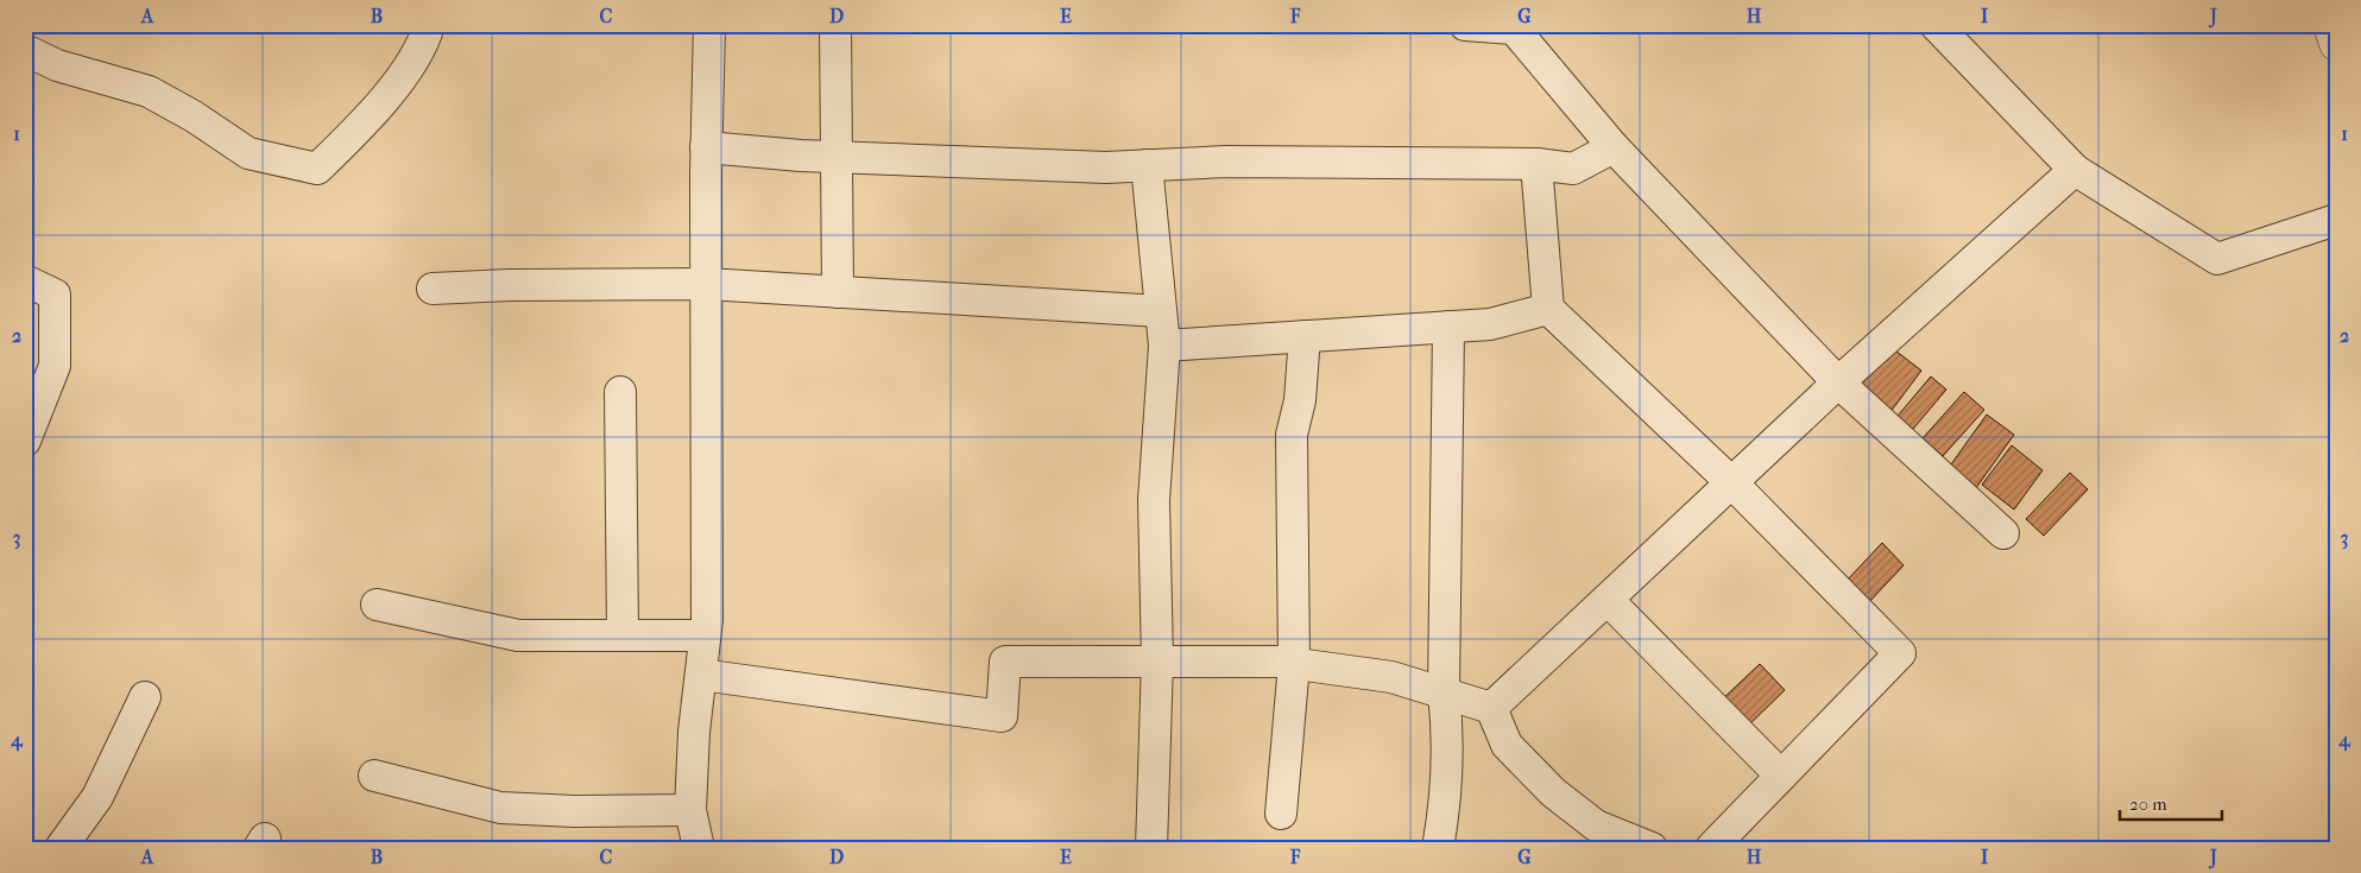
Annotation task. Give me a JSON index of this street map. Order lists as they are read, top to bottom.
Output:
{
  "scale_bar": "20 m",
  "grid": {
    "columns": [
      "A",
      "B",
      "C",
      "D",
      "E",
      "F",
      "G",
      "H",
      "I",
      "J"
    ],
    "rows": [
      "1",
      "2",
      "3",
      "4"
    ]
  }
}
